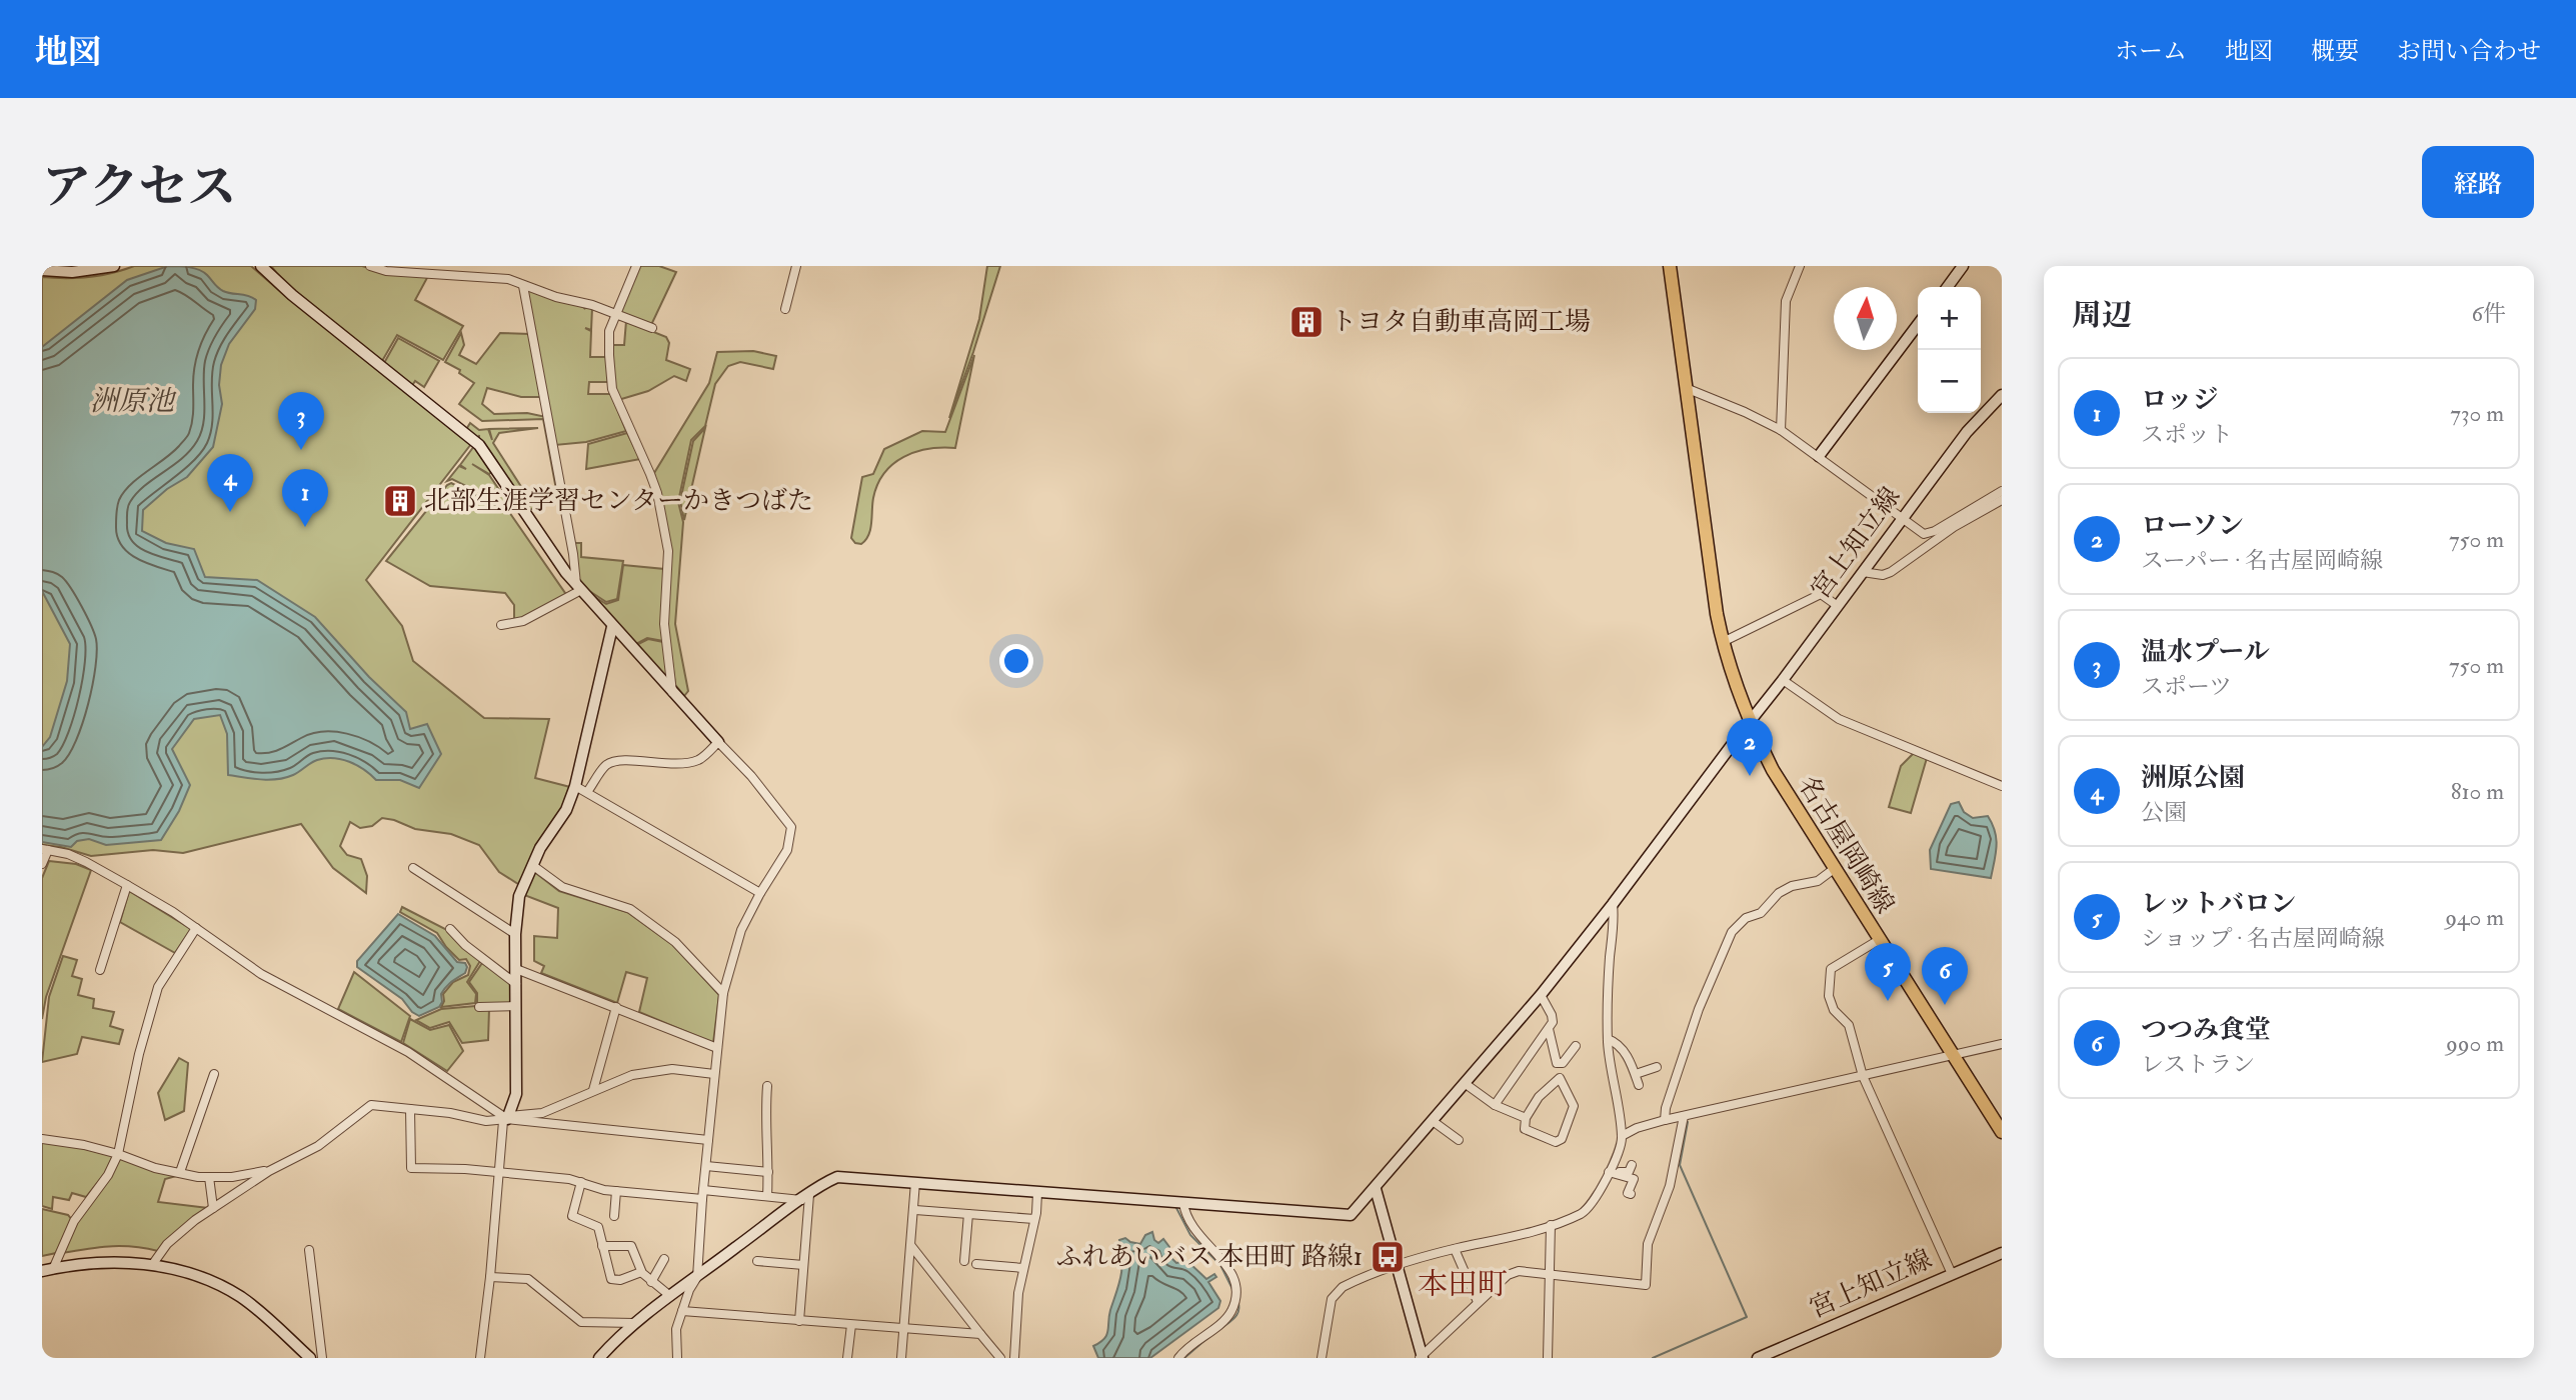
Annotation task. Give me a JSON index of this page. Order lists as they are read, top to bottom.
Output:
{
  "streets": {
    "main road": ["名古屋岡崎線"],
    "street": ["宮上知立線"]
  },
  "crossings": [
    ["宮上知立線", "名古屋岡崎線"]
  ],
  "districts": ["本田町"],
  "water": ["洲原池"],
  "places": {
    "building": ["トヨタ自動車高岡工場", "北部生涯学習センターかきつばた"],
    "bus stop": ["ふれあいバス 本田町 路線1"]
  },
  "north": "top",
  "page": {
    "header": "地図",
    "nav": [
      "ホーム",
      "地図",
      "概要",
      "お問い合わせ"
    ],
    "buttons": "経路",
    "title": "アクセス",
    "heading": ["周辺", "6件"],
    "map_buttons": ["+", "−"],
    "list": [
      {
        "mark": "1",
        "name": "ロッジ",
        "note": "スポット",
        "value": "730 m"
      },
      {
        "mark": "2",
        "name": "ローソン",
        "note": "スーパー · 名古屋岡崎線",
        "value": "750 m"
      },
      {
        "mark": "3",
        "name": "温水プール",
        "note": "スポーツ",
        "value": "750 m"
      },
      {
        "mark": "4",
        "name": "洲原公園",
        "note": "公園",
        "value": "810 m"
      },
      {
        "mark": "5",
        "name": "レットバロン",
        "note": "ショップ · 名古屋岡崎線",
        "value": "940 m"
      },
      {
        "mark": "6",
        "name": "つつみ食堂",
        "note": "レストラン",
        "value": "990 m"
      }
    ],
    "pins": [
      "3",
      "4",
      "1",
      "2",
      "5",
      "6"
    ]
  }
}
